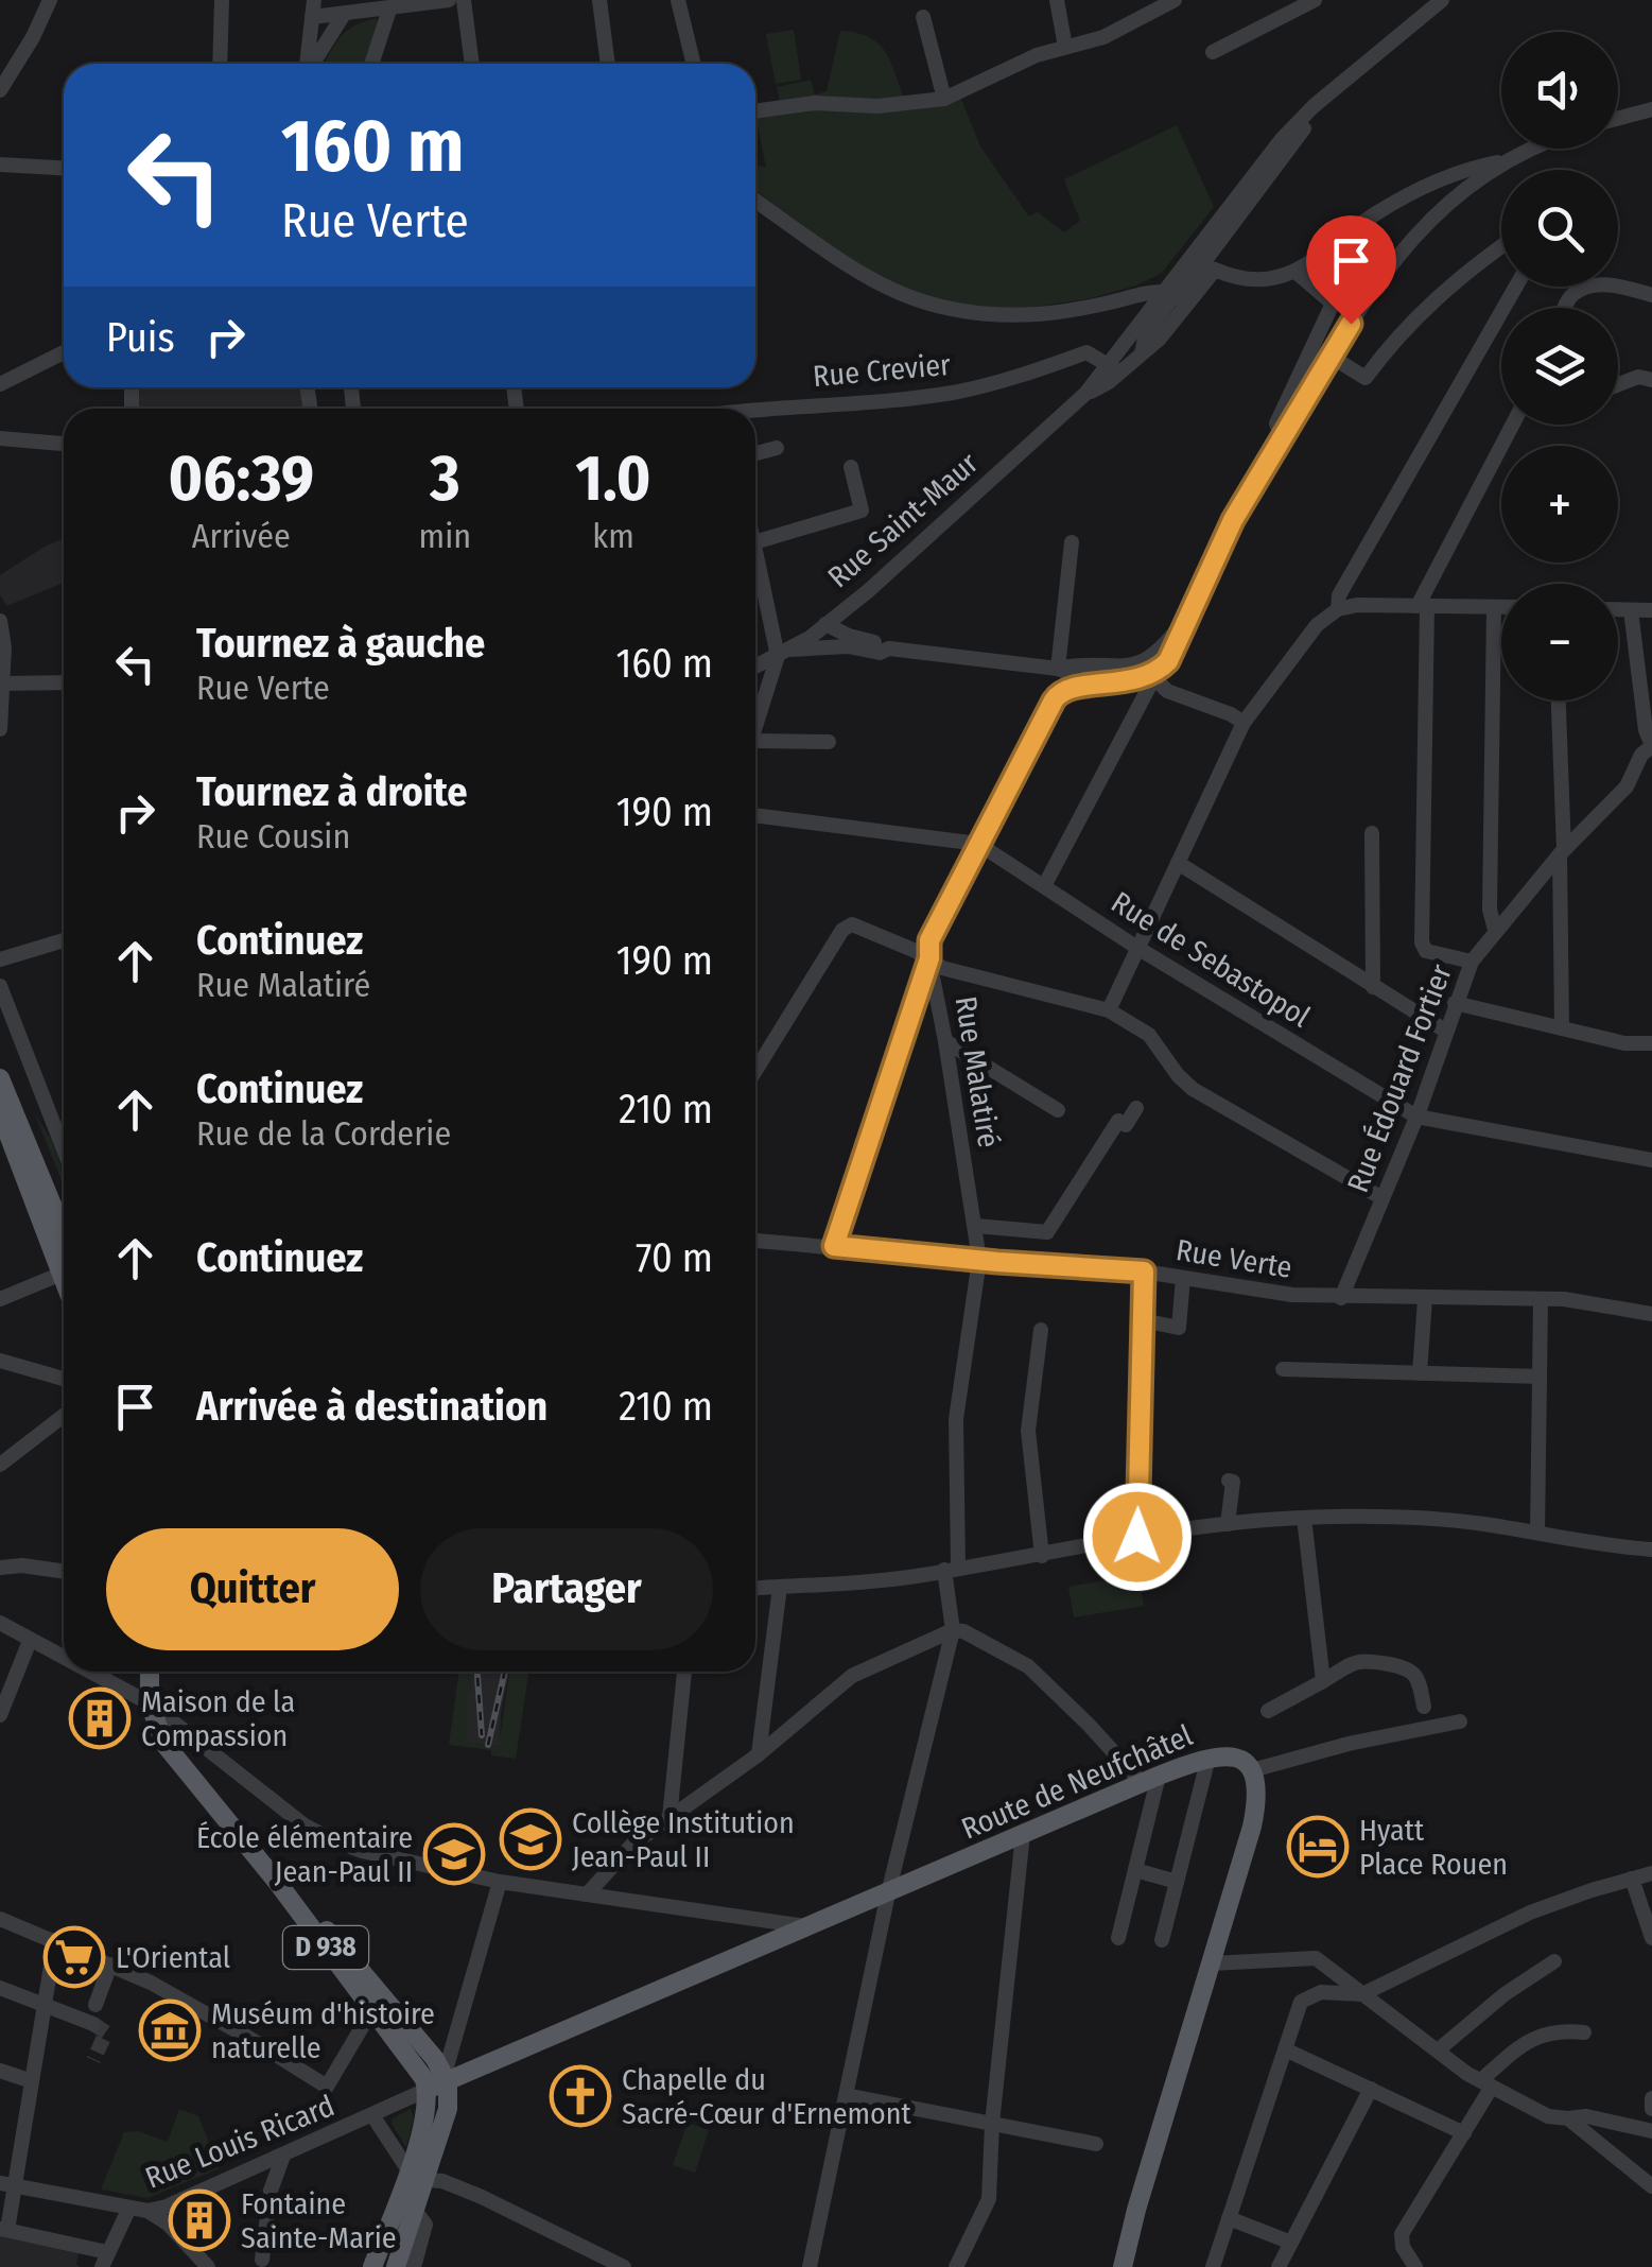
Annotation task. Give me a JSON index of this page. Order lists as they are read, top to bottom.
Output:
{
  "streets": {
    "main road": ["Route de Neufchâtel", "D 938"],
    "street": [
      "Rue Crevier",
      "Rue Saint-Maur",
      "Rue de Sebastopol",
      "Rue Malatiré",
      "Rue Édouard Fortier",
      "Rue Verte",
      "Rue Louis Ricard"
    ]
  },
  "crossings": [
    ["Rue Crevier", "Rue Saint-Maur"],
    ["Rue de Sebastopol", "Rue Malatiré"],
    ["Rue de Sebastopol", "Rue Édouard Fortier"],
    ["Rue Malatiré", "Rue Verte"],
    ["Rue Édouard Fortier", "Rue Verte"],
    ["Route de Neufchâtel", "D 938"],
    ["Route de Neufchâtel", "Rue Louis Ricard"],
    ["D 938", "Rue Louis Ricard"]
  ],
  "places": {
    "building": ["Maison de la Compassion", "Fontaine Sainte-Marie"],
    "school or university": ["Collège Institution Jean-Paul II", "École élémentaire Jean-Paul II"],
    "hotel": ["Hyatt Place Rouen"],
    "supermarket": ["L'Oriental"],
    "museum": ["Muséum d'histoire naturelle"],
    "church": ["Chapelle du Sacré-Cœur d'Ernemont"]
  },
  "page": {
    "map_buttons": ["+", "−"],
    "turn": ["160 m", "Rue Verte"],
    "then": "Puis",
    "eta": [
      "06:39",
      "Arrivée",
      "3",
      "min",
      "1.0",
      "km"
    ],
    "list": [
      {
        "name": "Tournez à gauche",
        "note": "Rue Verte",
        "value": "160 m"
      },
      {
        "name": "Tournez à droite",
        "note": "Rue Cousin",
        "value": "190 m"
      },
      {
        "name": "Continuez",
        "note": "Rue Malatiré",
        "value": "190 m"
      },
      {
        "name": "Continuez",
        "note": "Rue de la Corderie",
        "value": "210 m"
      },
      {
        "name": "Continuez",
        "value": "70 m"
      },
      {
        "name": "Arrivée à destination",
        "value": "210 m"
      }
    ],
    "buttons": ["Quitter", "Partager"]
  }
}
